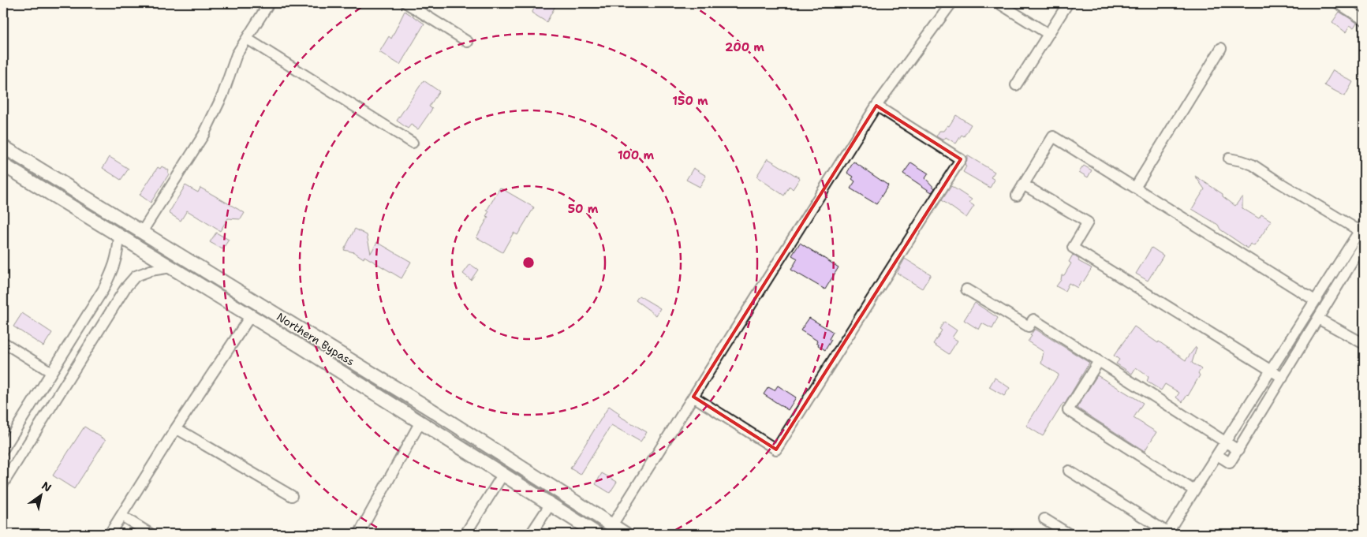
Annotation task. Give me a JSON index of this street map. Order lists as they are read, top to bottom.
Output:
{
  "streets": {
    "main road": ["Northern Bypass"]
  },
  "north": "top right",
  "rings": [
    "200 m",
    "150 m",
    "100 m",
    "50 m"
  ]
}
